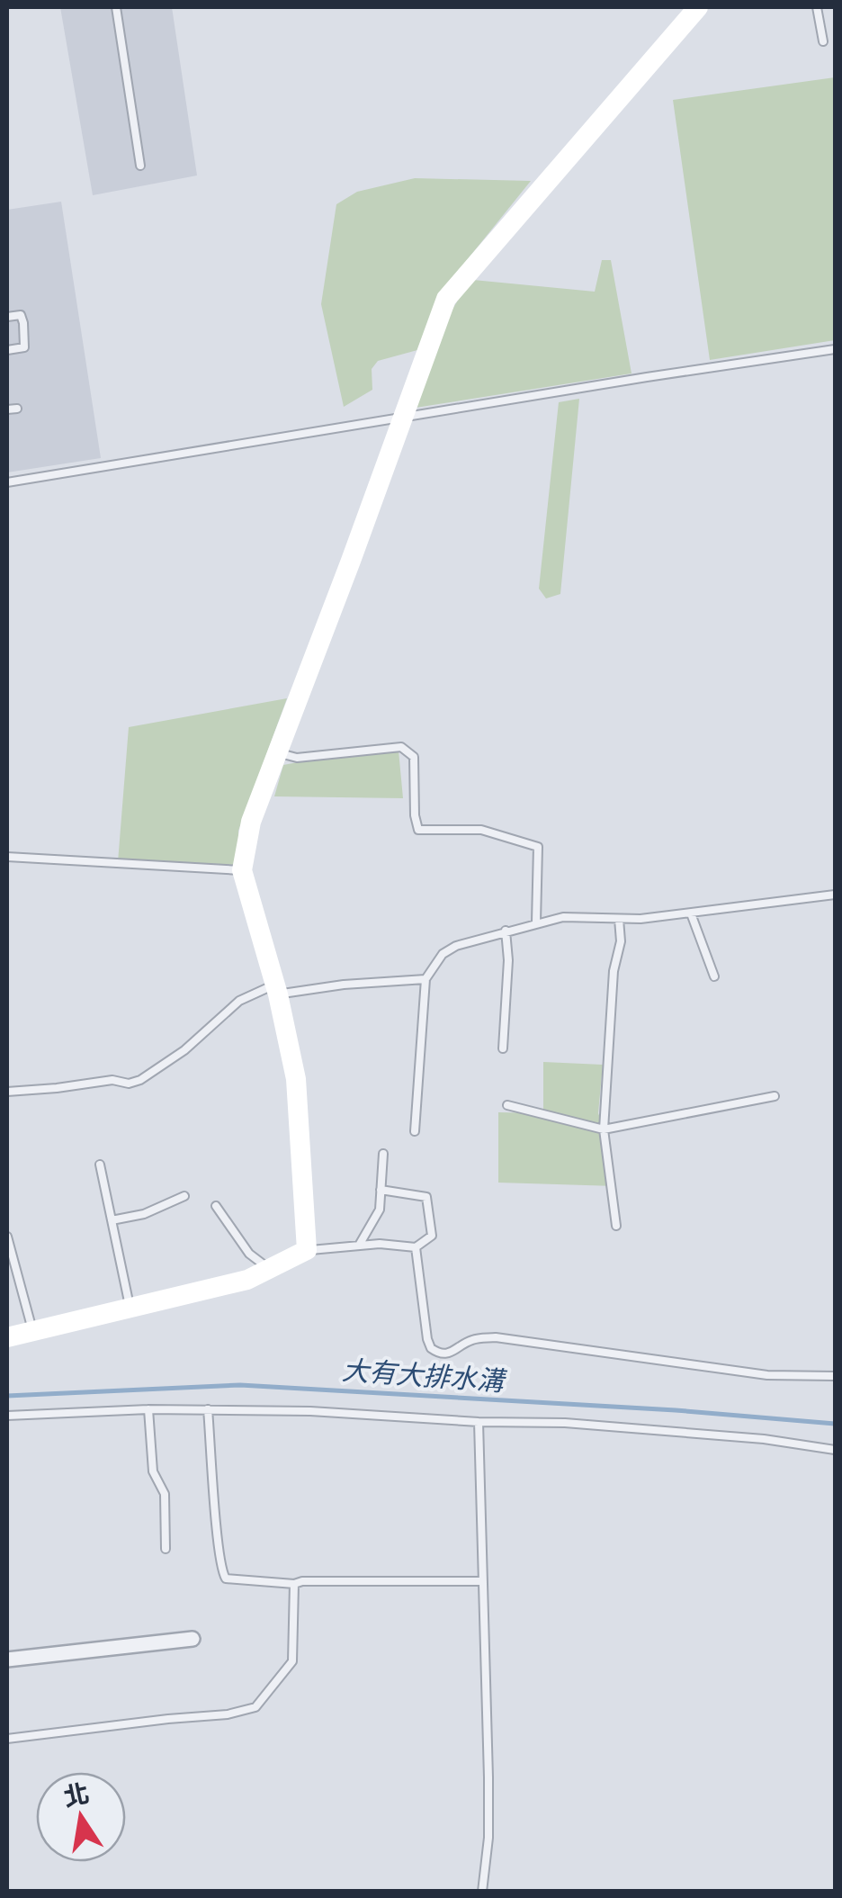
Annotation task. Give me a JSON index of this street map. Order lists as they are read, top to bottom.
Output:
{
  "water": ["大有大排水溝"],
  "north": "top"
}
